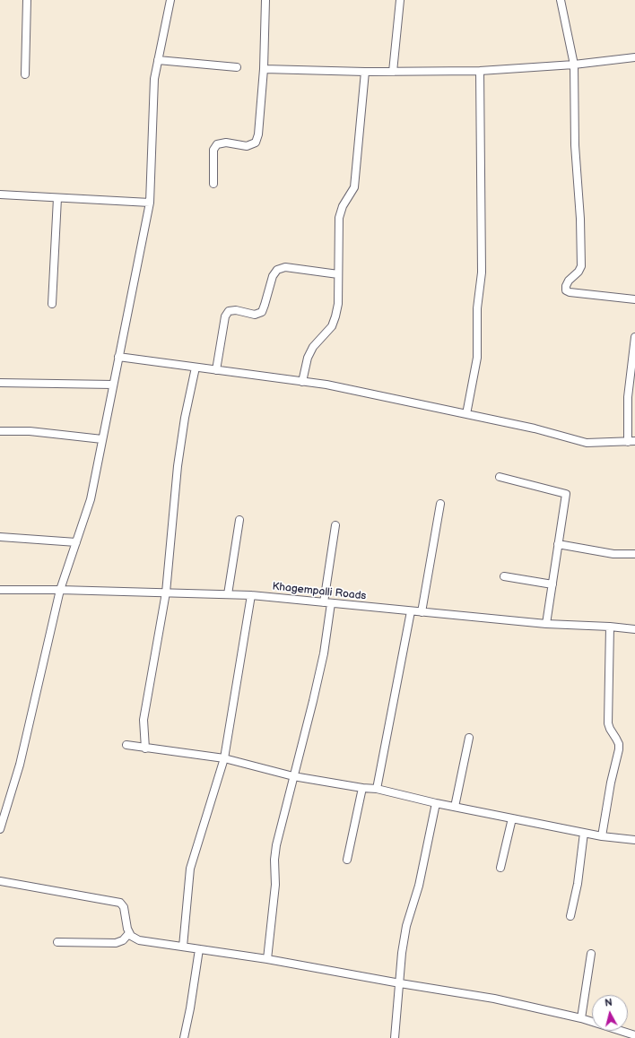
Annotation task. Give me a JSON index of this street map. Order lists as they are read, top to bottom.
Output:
{
  "streets": {
    "street": ["Khagempalli Roads"]
  },
  "north": "top"
}
